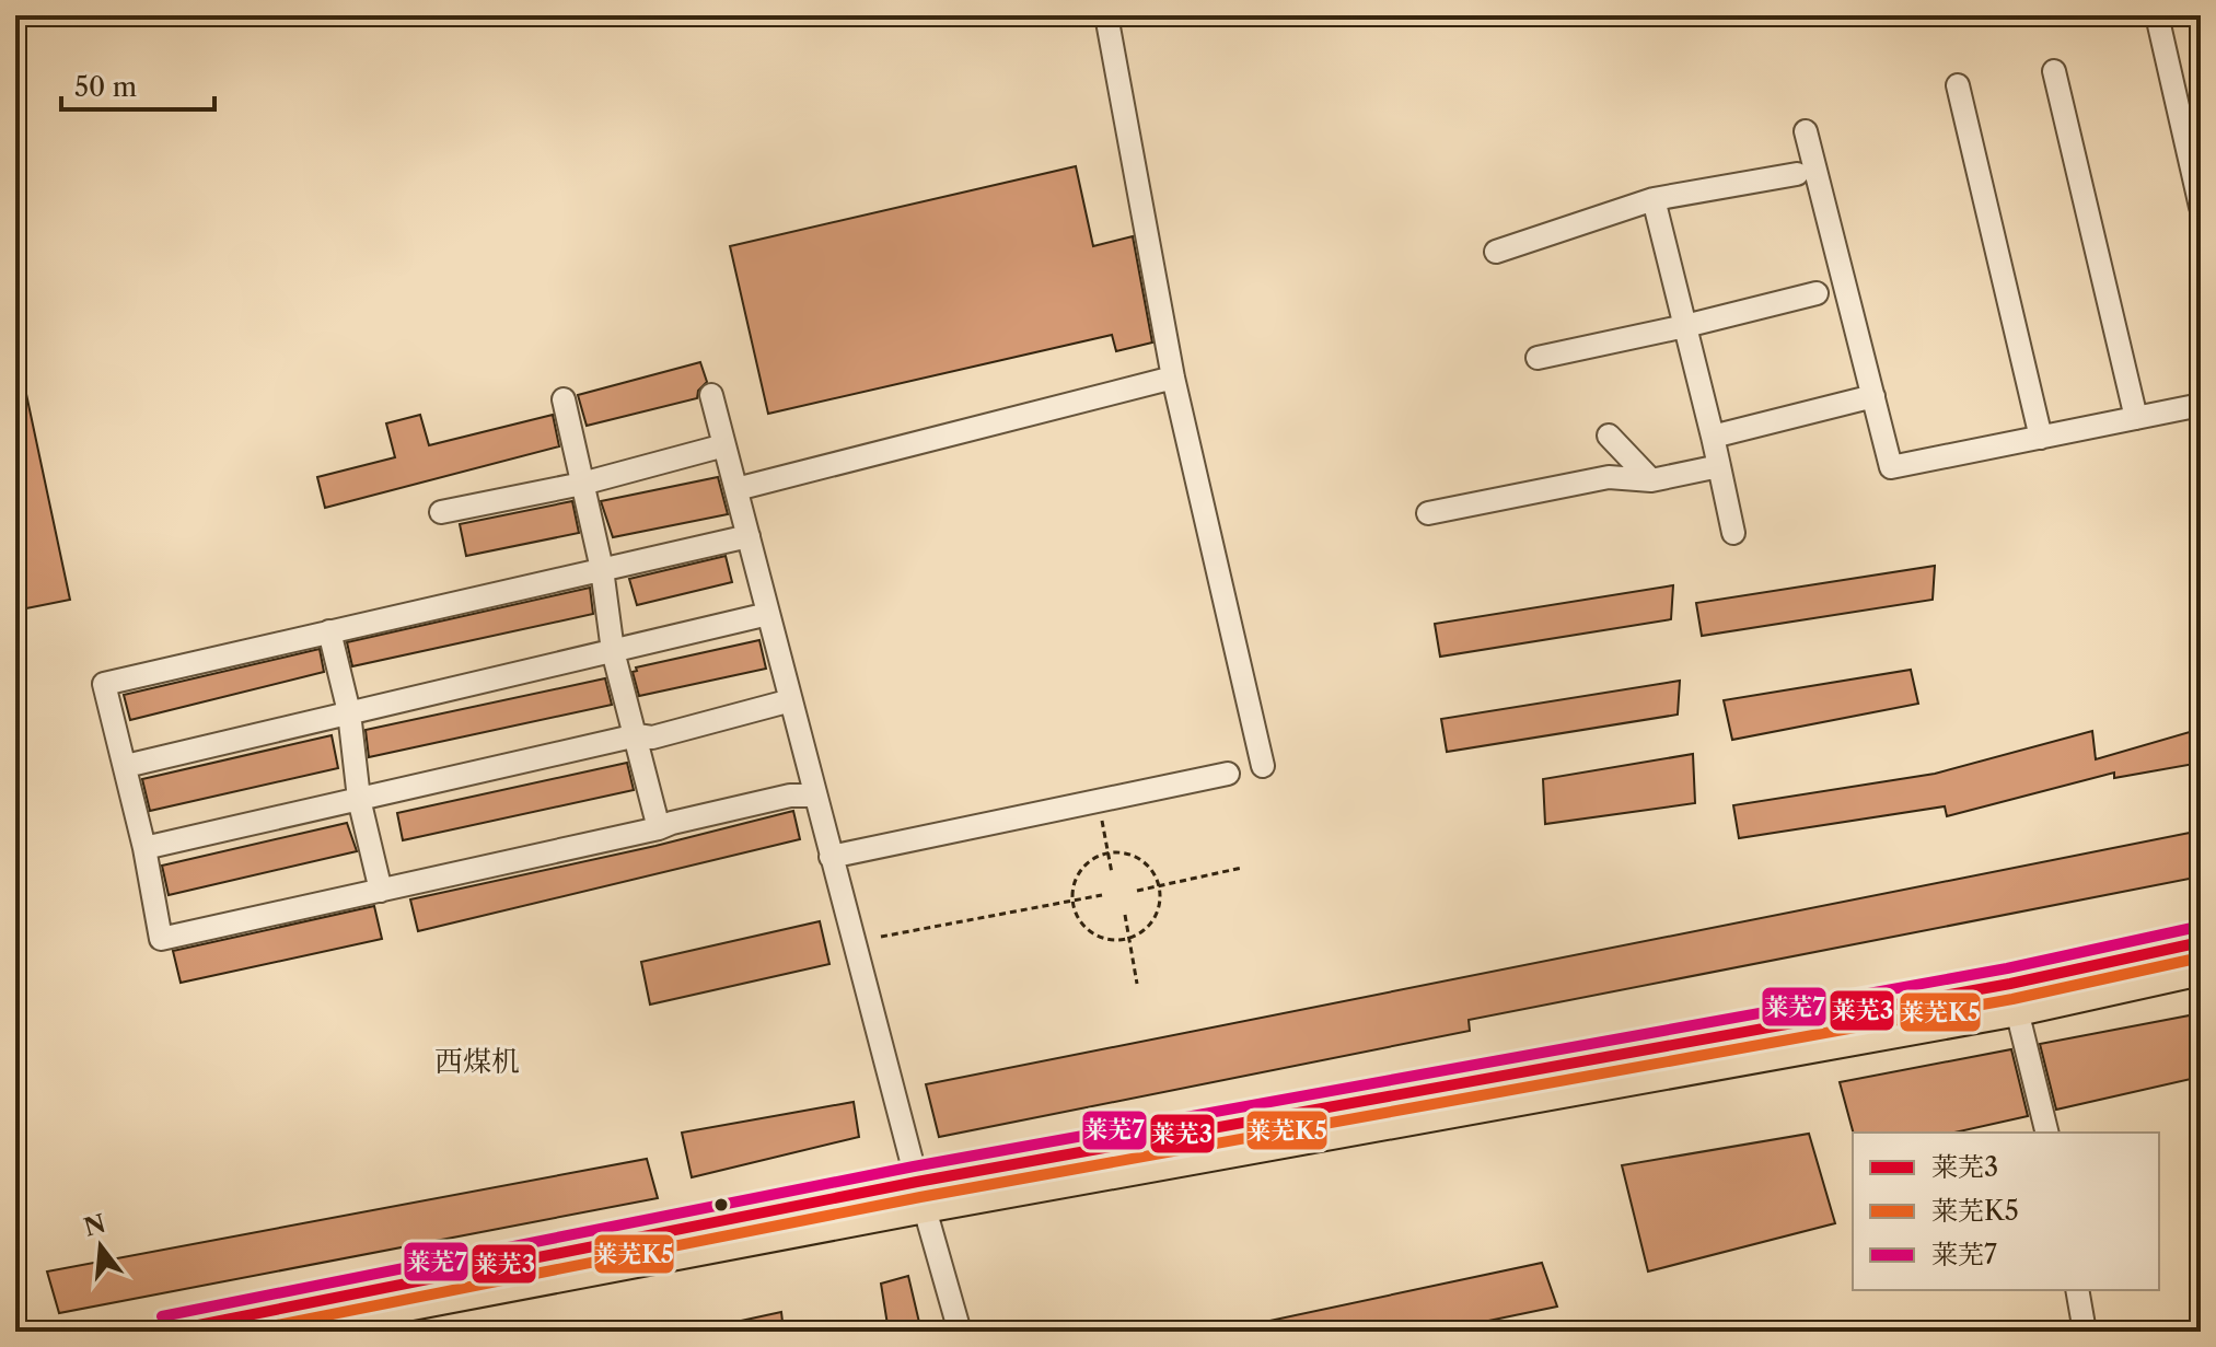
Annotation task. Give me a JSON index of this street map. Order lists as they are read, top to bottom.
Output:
{
  "districts": ["西煤机"],
  "lines": ["transit line 莱芜7", "transit line 莱芜3", "transit line 莱芜K5"],
  "legend": ["莱芜3", "莱芜K5", "莱芜7"],
  "scale_bar": "50 m",
  "north": "top"
}
